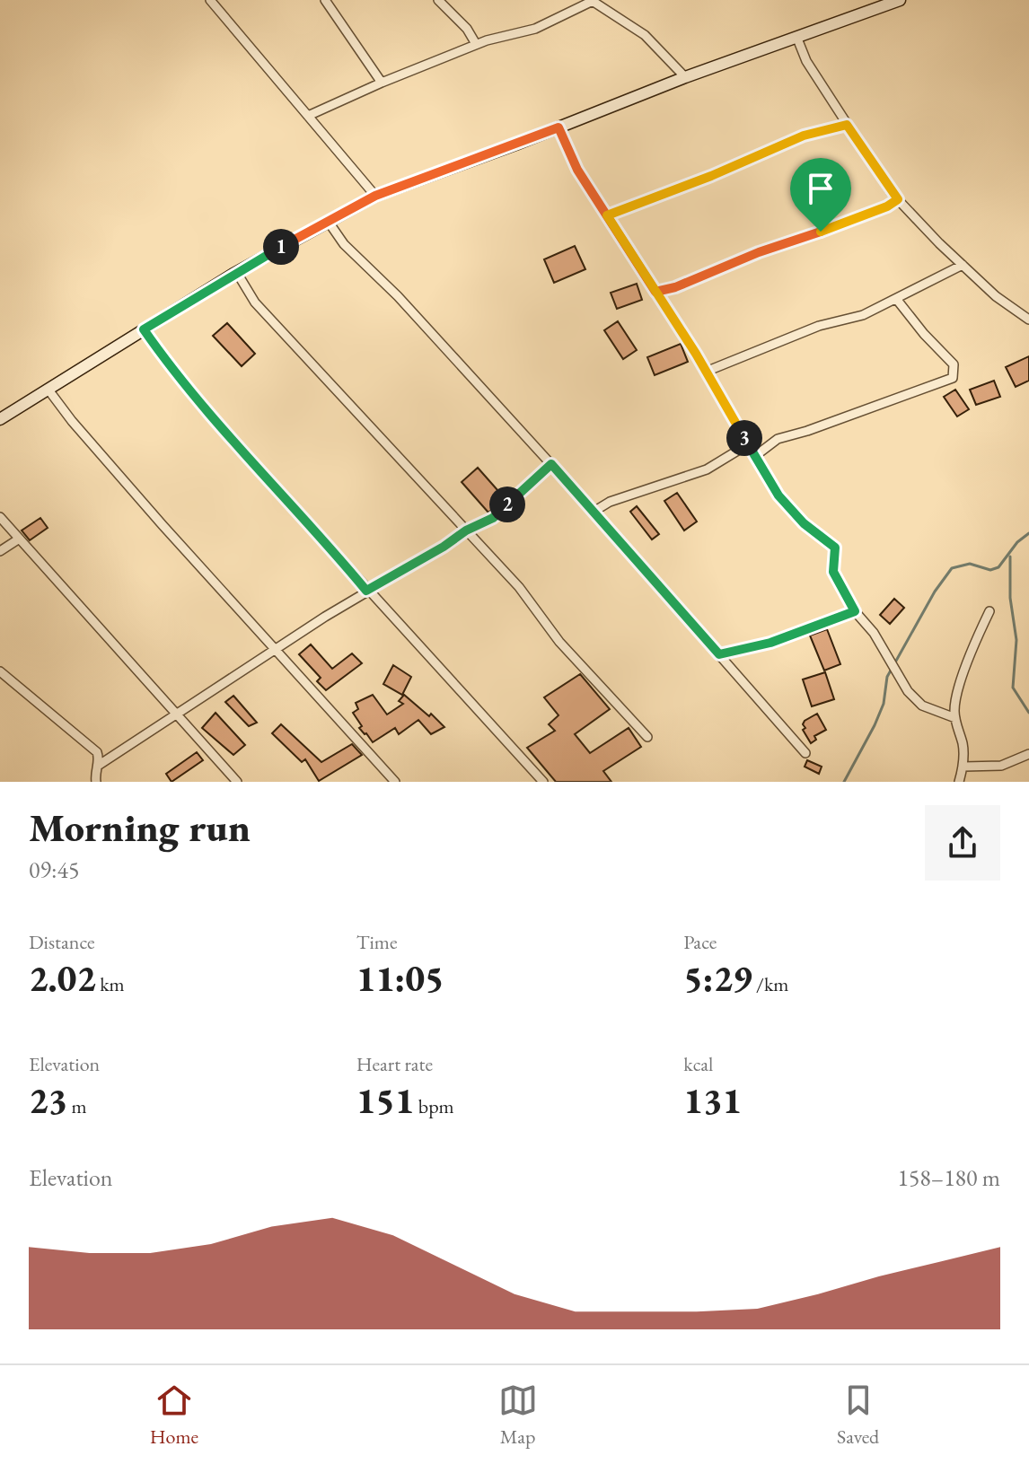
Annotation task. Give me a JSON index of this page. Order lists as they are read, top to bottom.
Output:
{
  "page": {
    "pins": ["1", "3", "2"],
    "heading": ["Morning run", "09:45"],
    "stats": [
      ["Distance", "2.02 km"],
      ["Time", "11:05"],
      ["Pace", "5:29 /km"],
      ["Elevation", "23 m"],
      ["Heart rate", "151 bpm"],
      ["kcal", "131"]
    ],
    "chart": ["Elevation", "158–180 m"],
    "tabs": ["Home", "Map", "Saved"]
  }
}
